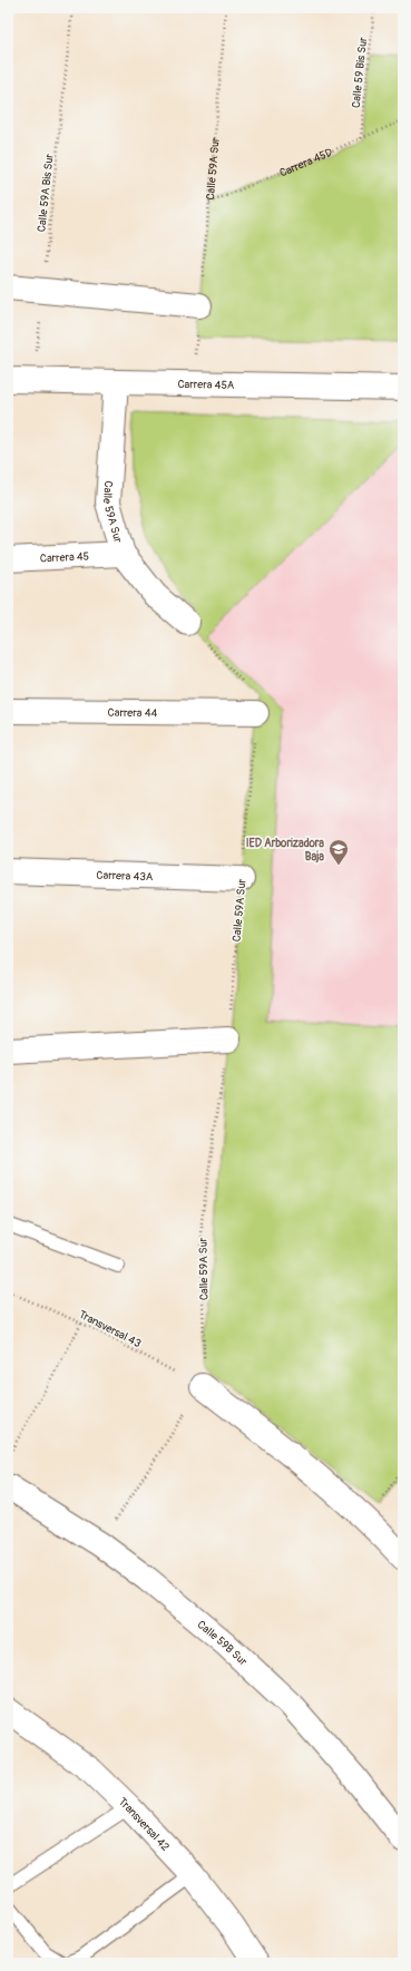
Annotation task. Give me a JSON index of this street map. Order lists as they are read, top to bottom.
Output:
{
  "streets": {
    "street": [
      "Calle 59A Sur",
      "Carrera 45A",
      "Carrera 45",
      "Carrera 44",
      "Carrera 43A",
      "Calle 59B Sur",
      "Transversal 42"
    ],
    "path": [
      "Calle 59 Bis Sur",
      "Carrera 45D",
      "Calle 59A Bis Sur",
      "Transversal 43"
    ]
  },
  "crossings": [
    ["Calle 59 Bis Sur", "Carrera 45D"],
    ["Carrera 45D", "Calle 59A Sur"],
    ["Calle 59A Sur", "Carrera 45A"],
    ["Calle 59A Sur", "Carrera 45"],
    ["Calle 59A Sur", "Carrera 44"],
    ["Calle 59A Sur", "Carrera 43A"],
    ["Calle 59A Sur", "Transversal 43"],
    ["Calle 59A Bis Sur", "Carrera 45A"]
  ],
  "places": {
    "school or university": ["IED Arborizadora Baja"]
  }
}
